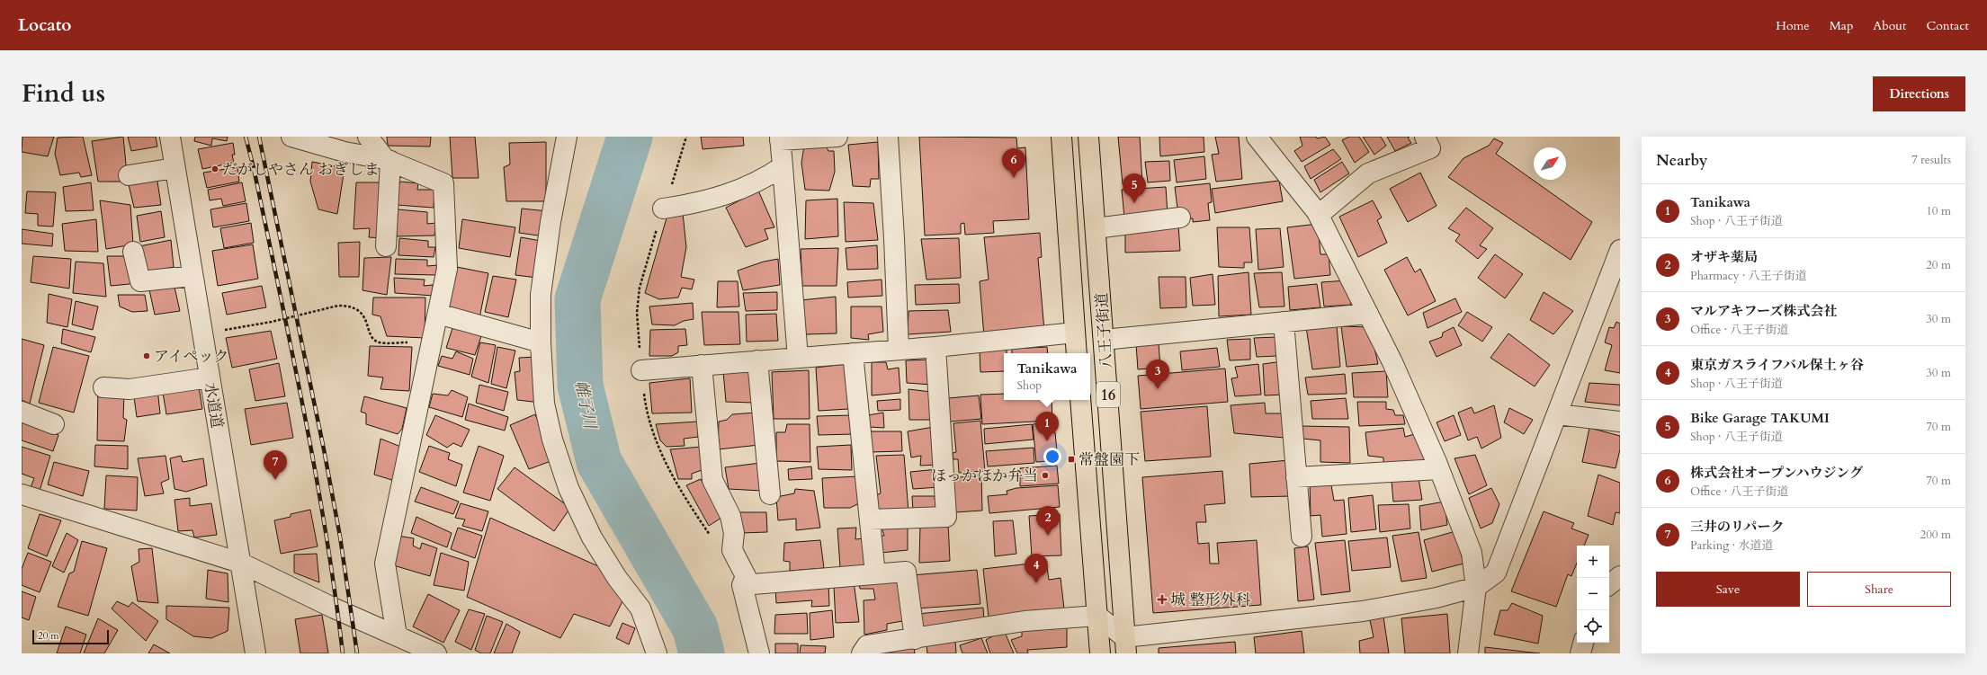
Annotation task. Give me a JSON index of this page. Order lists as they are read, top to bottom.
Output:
{
  "streets": {
    "highway": ["八王子街道", "16"],
    "street": ["水道道"]
  },
  "water": ["帷子川"],
  "places": {
    "other": ["だがしやさん おぎしま", "アイペック", "ほっかほか弁当"],
    "transit": ["常盤園下"],
    "health": ["城 整形外科"]
  },
  "scale_bar": "20 m",
  "north": "top right",
  "page": {
    "header": "Locato",
    "nav": [
      "Home",
      "Map",
      "About",
      "Contact"
    ],
    "title": "Find us",
    "buttons": [
      "Directions",
      ["Save", "Share"]
    ],
    "heading": ["Nearby", "7 results"],
    "pins": [
      "6",
      "5",
      "3",
      "1",
      "7",
      "2",
      "4"
    ],
    "list": [
      {
        "mark": "1",
        "name": "Tanikawa",
        "note": "Shop · 八王子街道",
        "value": "10 m"
      },
      {
        "mark": "2",
        "name": "オザキ薬局",
        "note": "Pharmacy · 八王子街道",
        "value": "20 m"
      },
      {
        "mark": "3",
        "name": "マルアキフーズ株式会社",
        "note": "Office · 八王子街道",
        "value": "30 m"
      },
      {
        "mark": "4",
        "name": "東京ガスライフバル保土ヶ谷",
        "note": "Shop · 八王子街道",
        "value": "30 m"
      },
      {
        "mark": "5",
        "name": "Bike Garage TAKUMI",
        "note": "Shop · 八王子街道",
        "value": "70 m"
      },
      {
        "mark": "6",
        "name": "株式会社オープンハウジング",
        "note": "Office · 八王子街道",
        "value": "70 m"
      },
      {
        "mark": "7",
        "name": "三井のリパーク",
        "note": "Parking · 水道道",
        "value": "200 m"
      }
    ],
    "popup": ["Tanikawa", "Shop"],
    "map_buttons": ["+", "−"],
    "scale": "20 m"
  }
}
